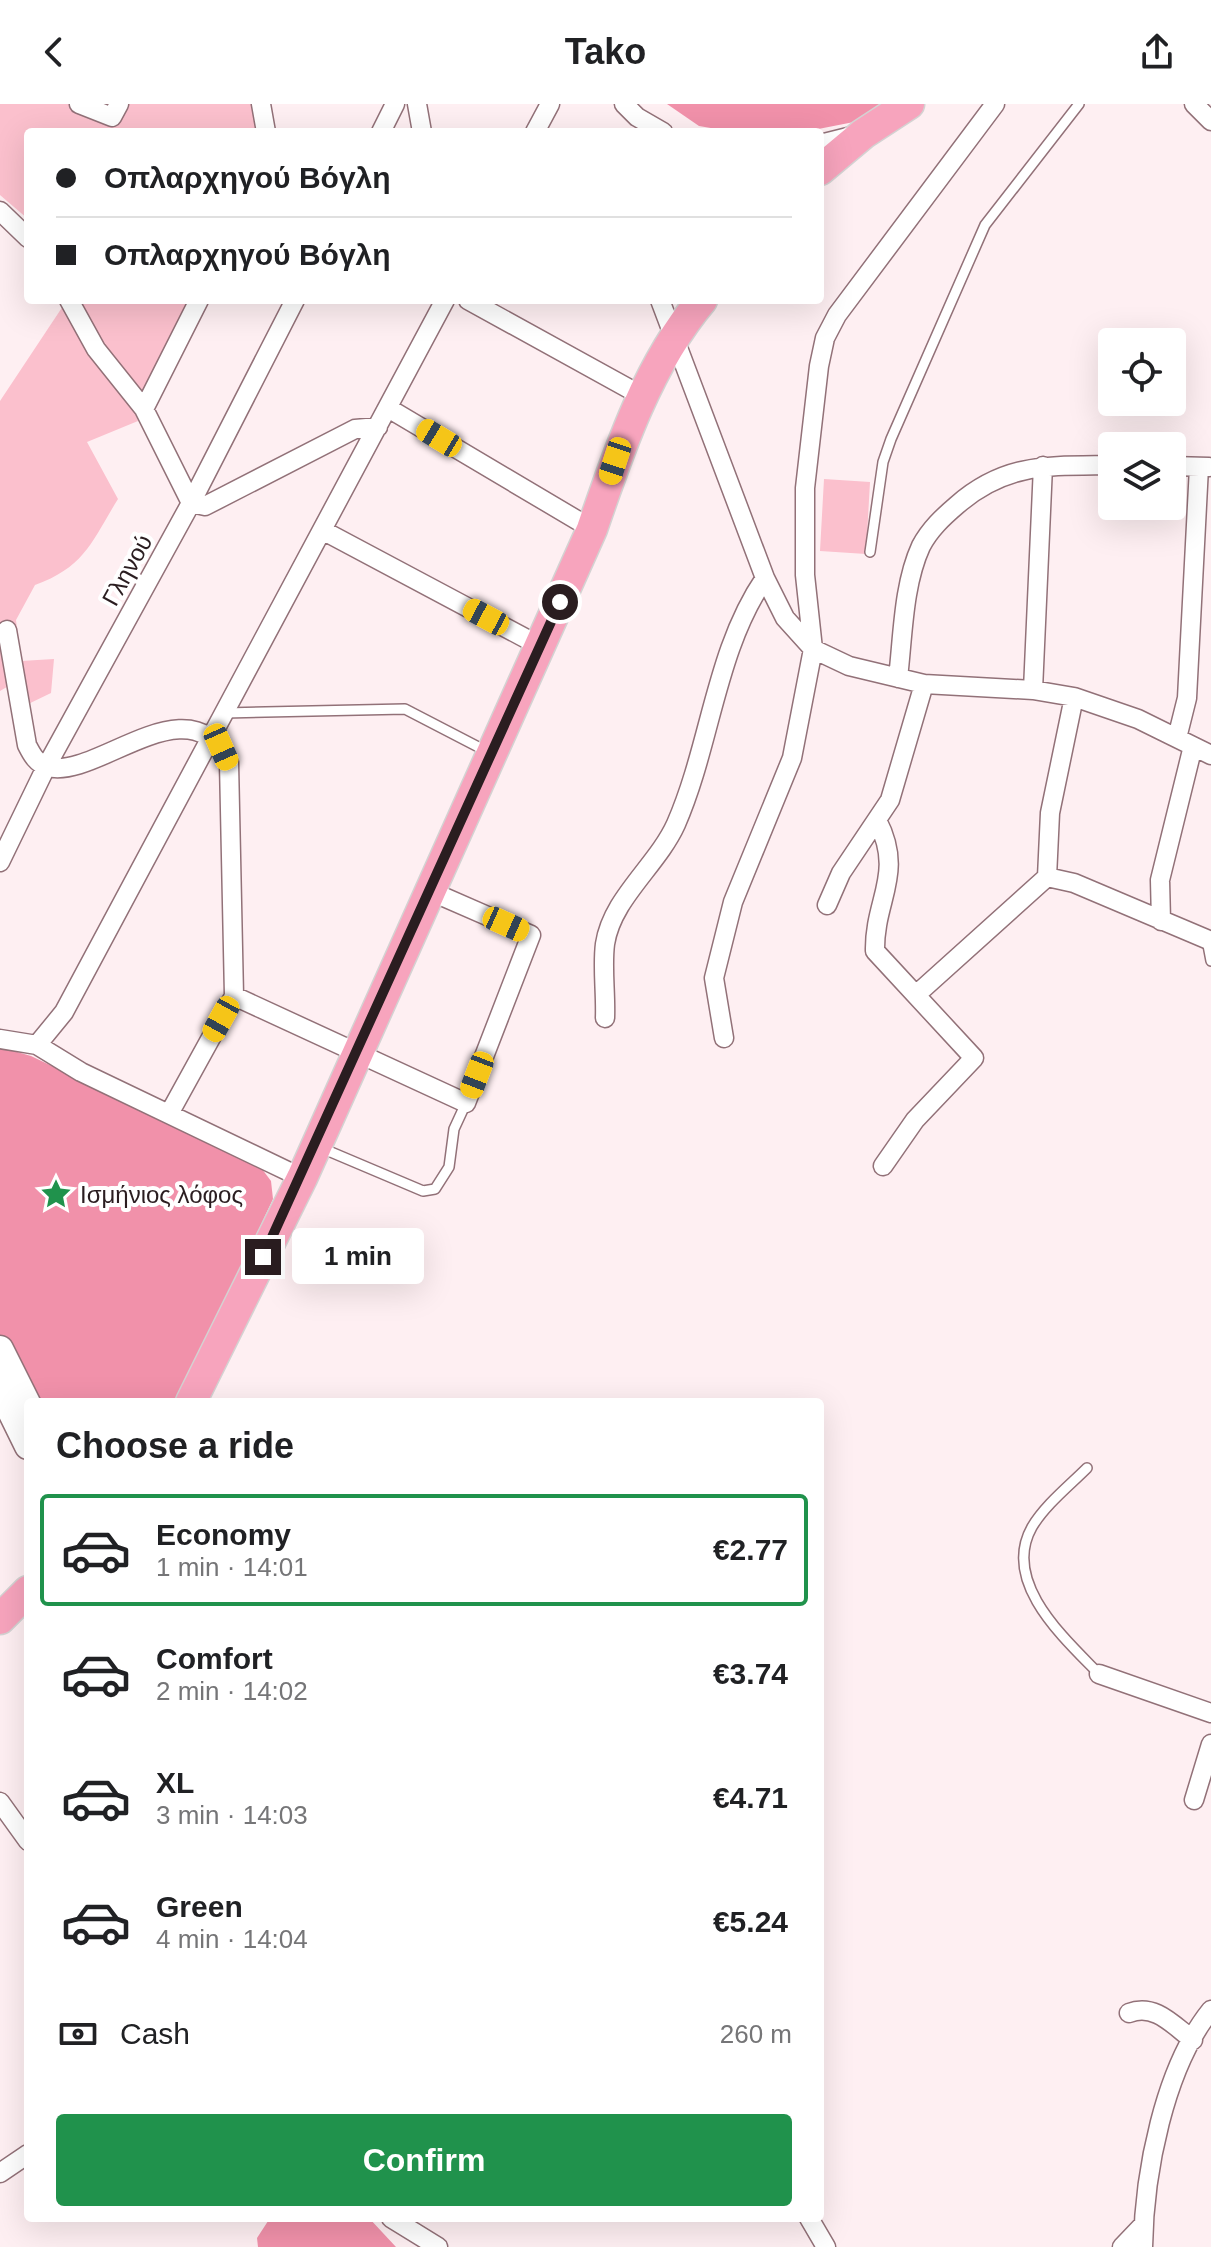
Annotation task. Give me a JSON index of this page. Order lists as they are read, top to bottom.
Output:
{
  "streets": {
    "street": ["Γληνού"]
  },
  "places": {
    "place": ["Ισμήνιος λόφος"]
  },
  "page": {
    "header": "Tako",
    "banner": ["Οπλαρχηγού Βόγλη", "Οπλαρχηγού Βόγλη"],
    "bubble": "1 min",
    "heading": "Choose a ride",
    "list": [
      {
        "name": "Economy",
        "note": "1 min · 14:01",
        "value": "€2.77"
      },
      {
        "name": "Comfort",
        "note": "2 min · 14:02",
        "value": "€3.74"
      },
      {
        "name": "XL",
        "note": "3 min · 14:03",
        "value": "€4.71"
      },
      {
        "name": "Green",
        "note": "4 min · 14:04",
        "value": "€5.24"
      }
    ],
    "pay": ["Cash", "260 m"],
    "buttons": "Confirm"
  }
}
